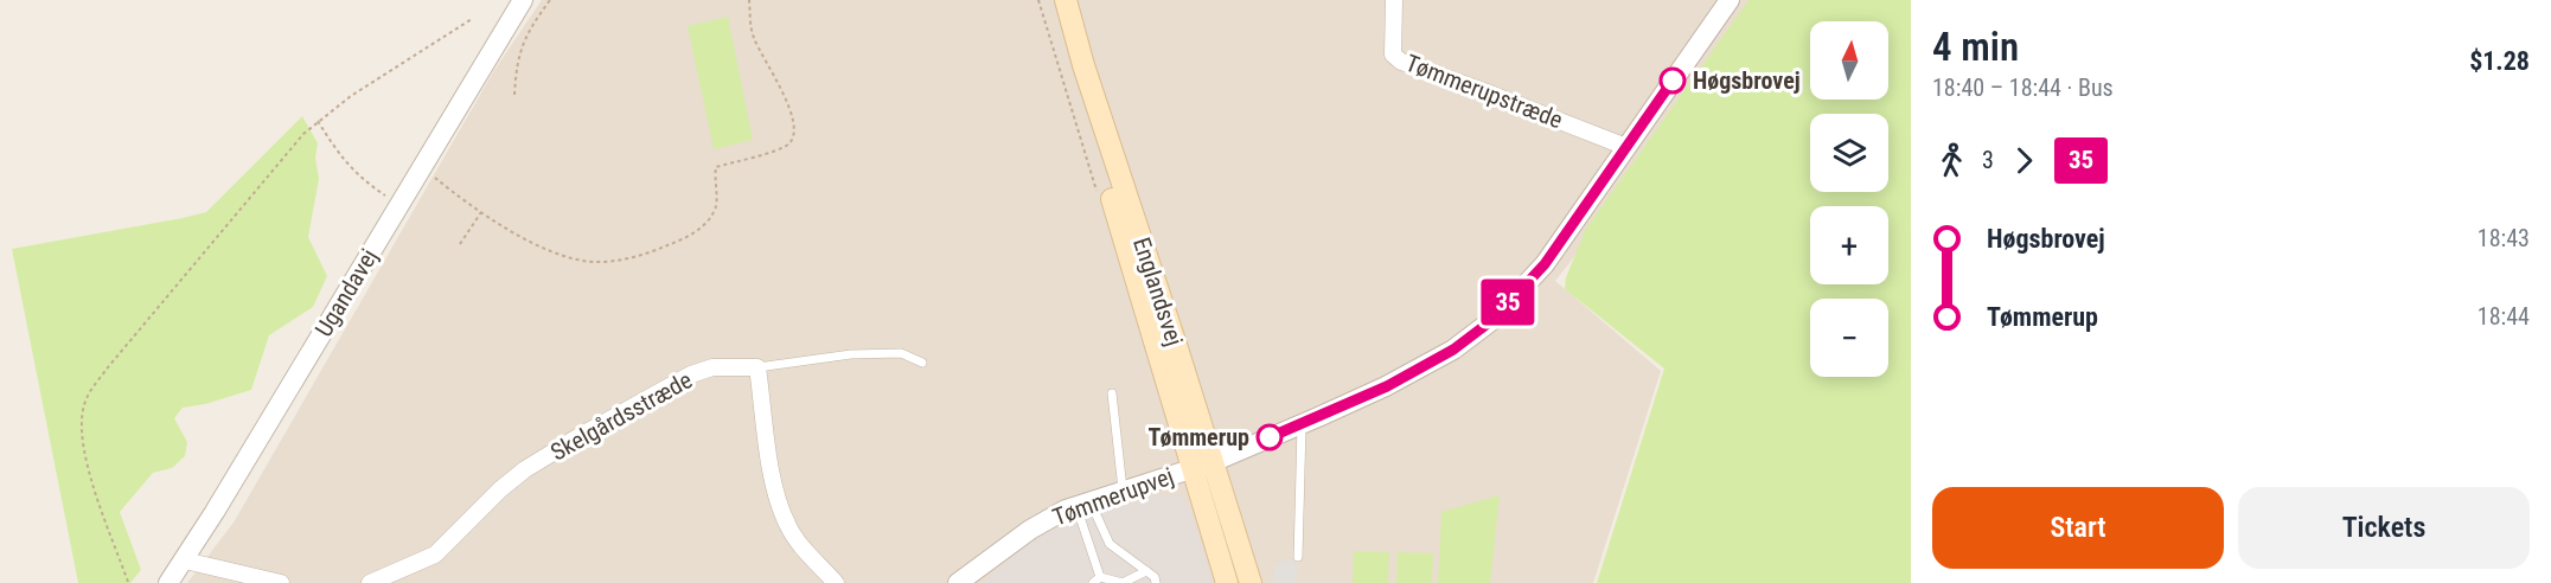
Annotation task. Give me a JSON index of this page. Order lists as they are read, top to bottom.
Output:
{
  "streets": {
    "main road": ["Englandsvej"],
    "street": [
      "Tømmerupstræde",
      "Ugandavej",
      "Skelgårdsstræde",
      "Tømmerupvej"
    ]
  },
  "crossings": [
    ["Tømmerupstræde", "Tømmerupvej"],
    ["Englandsvej", "Tømmerupvej"]
  ],
  "places": ["Høgsbrovej", "Tømmerup"],
  "lines": ["bus line 35"],
  "north": "top",
  "page": {
    "on_map": "35",
    "heading": ["4 min", "18:40 – 18:44 · Bus", "$1.28"],
    "map_buttons": ["+", "−"],
    "legs": ["3", "35"],
    "list": [
      {
        "name": "Høgsbrovej",
        "value": "18:43"
      },
      {
        "name": "Tømmerup",
        "value": "18:44"
      }
    ],
    "buttons": ["Start", "Tickets"]
  }
}
